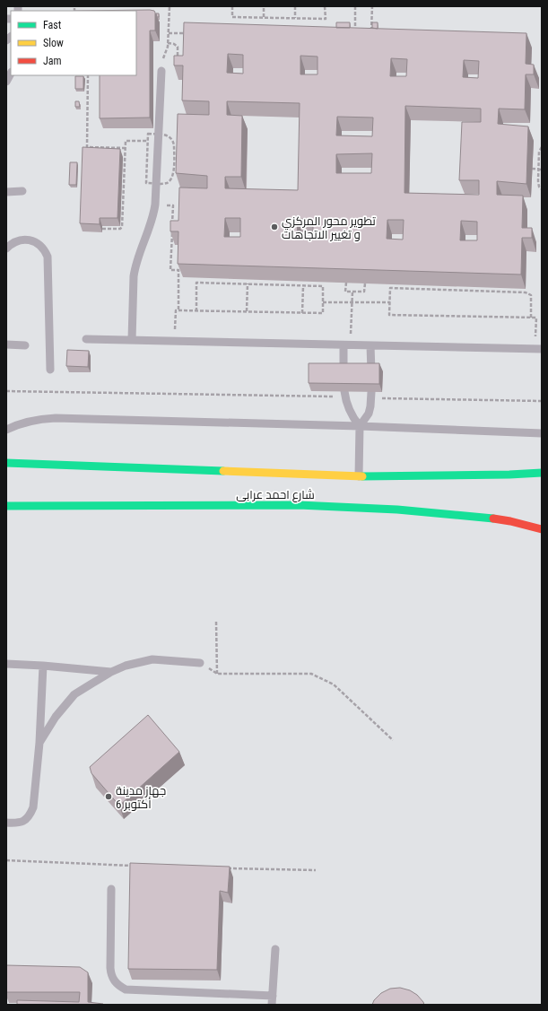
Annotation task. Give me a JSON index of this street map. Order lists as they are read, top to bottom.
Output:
{
  "streets": {
    "main road": ["شارع احمد عرابى"]
  },
  "places": ["تطوير محور المركزي و تغيير الاتجاهات", "جهاز مدينة 6 أكتوبر"],
  "legend": ["Fast", "Slow", "Jam"]
}
